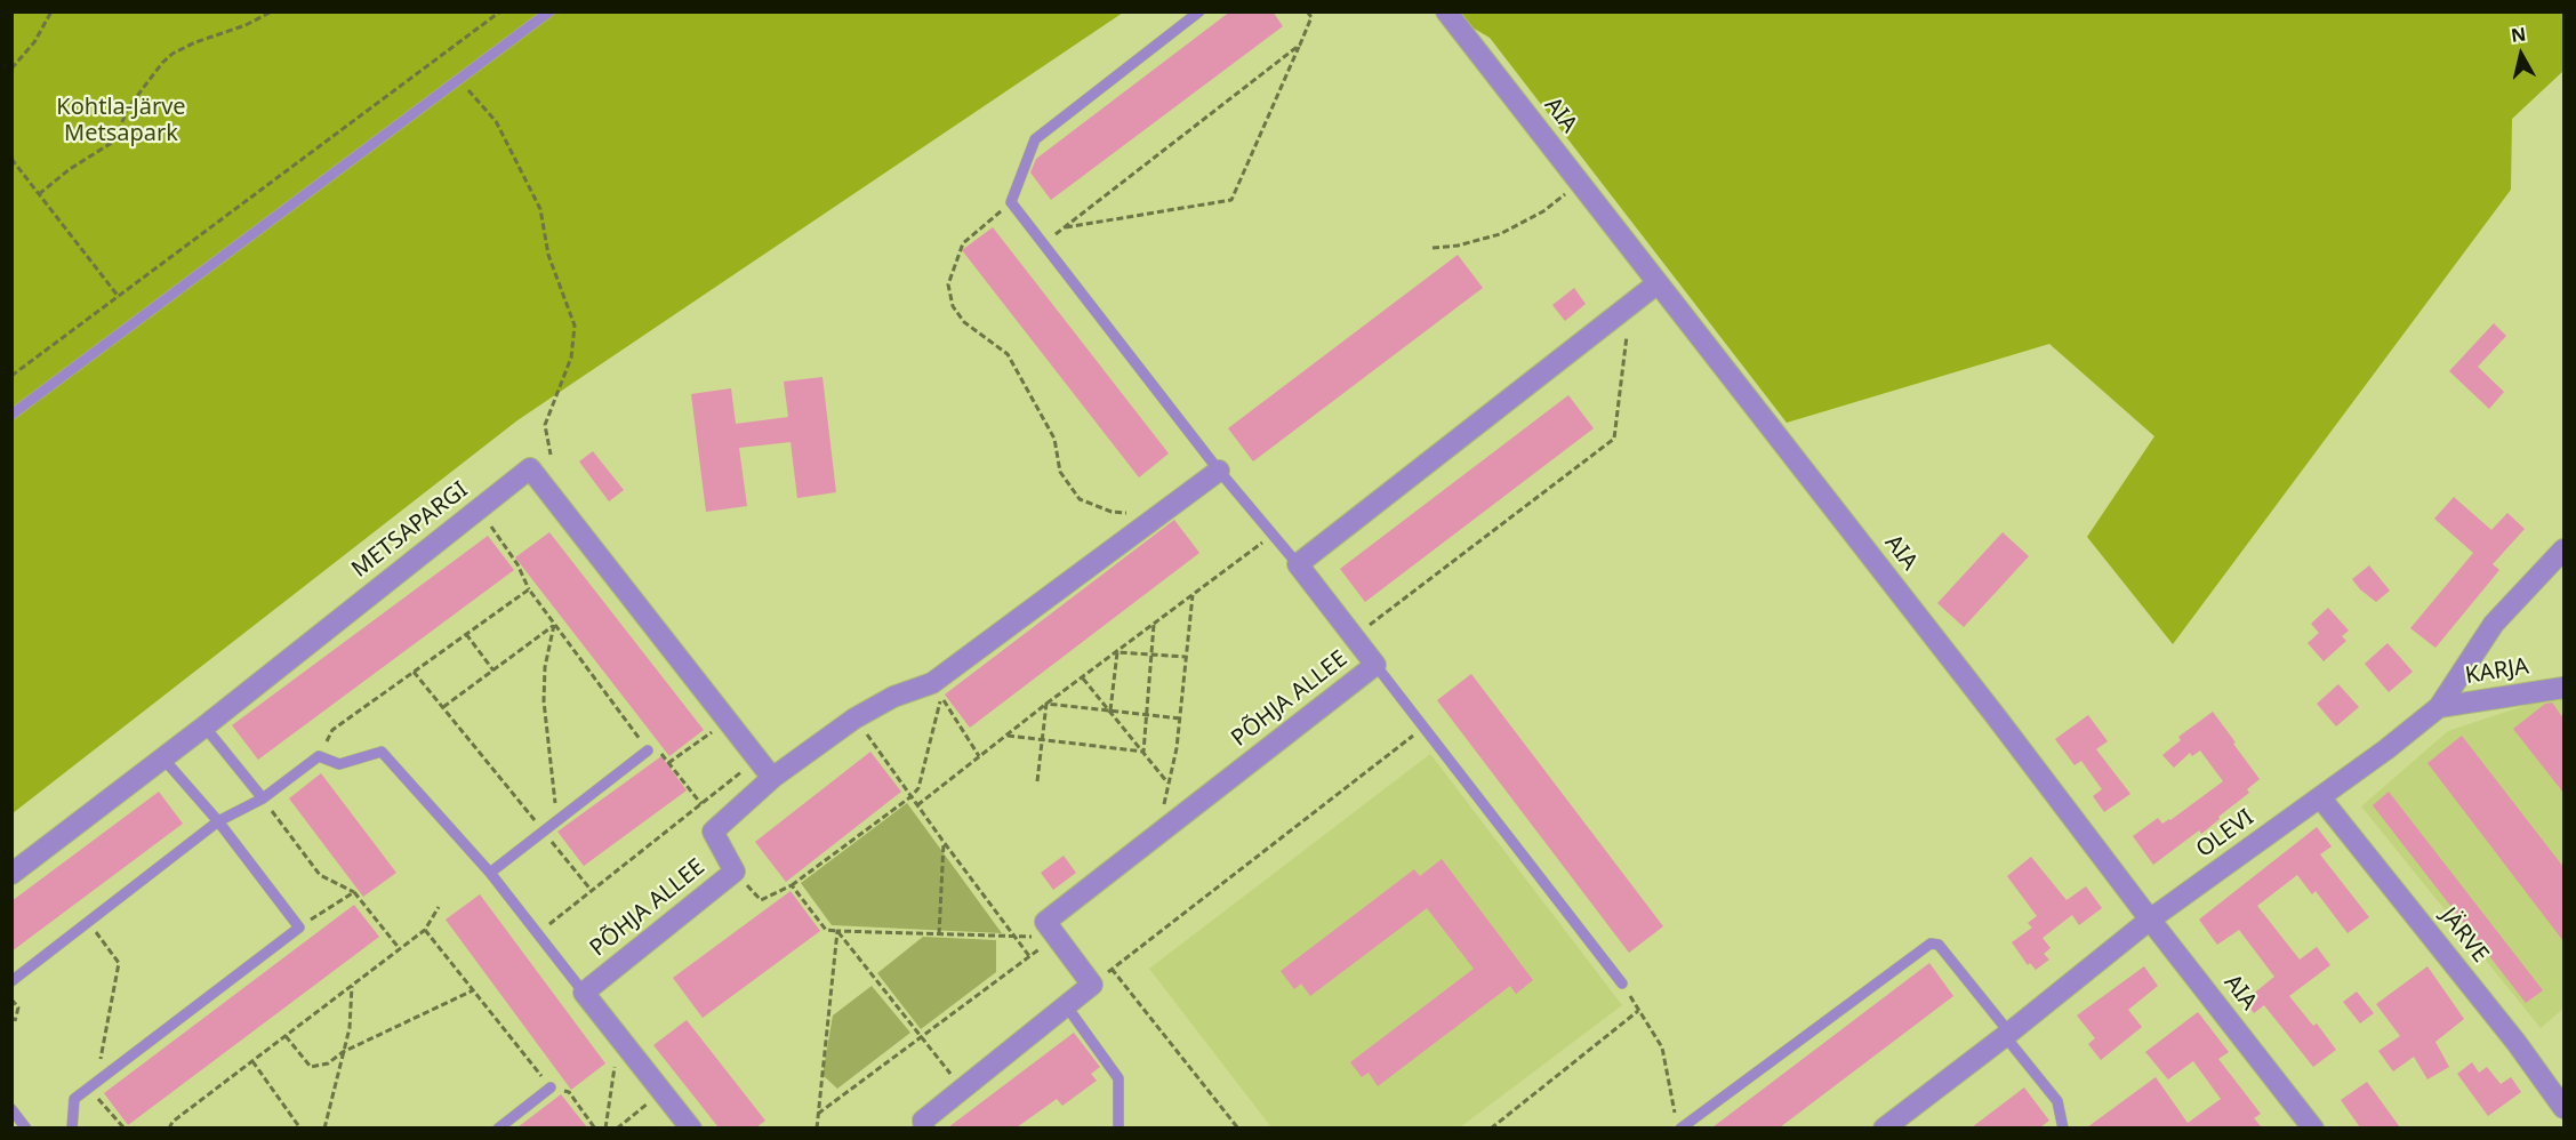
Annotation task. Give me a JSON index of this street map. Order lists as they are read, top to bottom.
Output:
{
  "streets": {
    "street": [
      "AIA",
      "METSAPARGI",
      "KARJA",
      "PÕHJA ALLEE",
      "OLEVI",
      "JÄRVE"
    ]
  },
  "crossings": [
    ["AIA", "OLEVI"],
    ["METSAPARGI", "PÕHJA ALLEE"],
    ["KARJA", "OLEVI"],
    ["OLEVI", "JÄRVE"]
  ],
  "parks": ["Kohtla-Järve Metsapark"],
  "north": "top"
}
